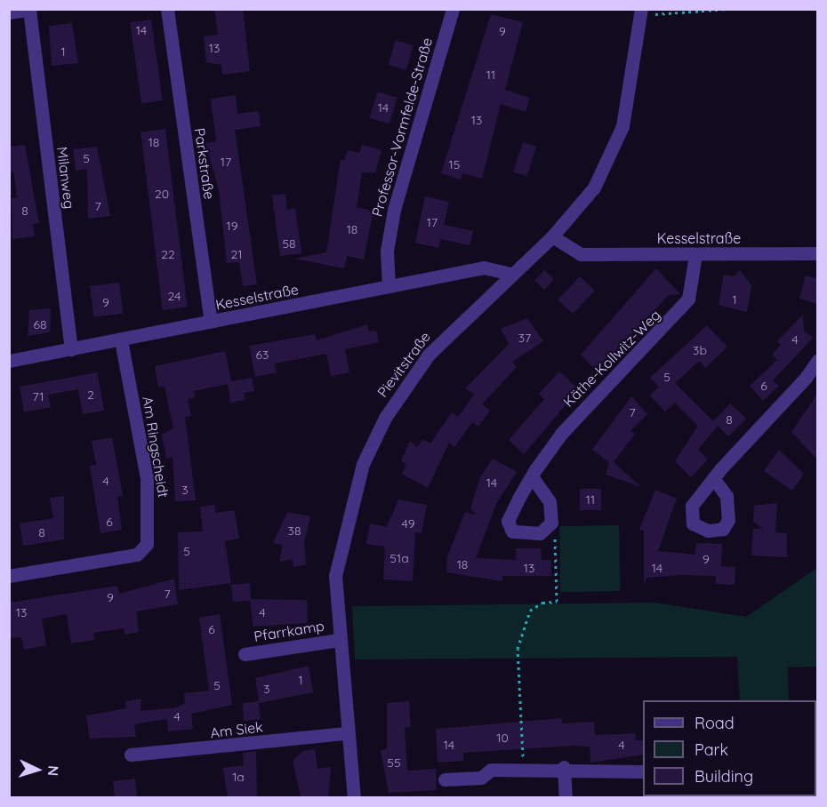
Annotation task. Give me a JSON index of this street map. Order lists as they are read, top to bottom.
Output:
{
  "streets": {
    "street": [
      "Professor-Vormfelde-Straße",
      "Parkstraße",
      "Milanweg",
      "Kesselstraße",
      "Käthe-Kollwitz-Weg",
      "Pievitstraße",
      "Am Ringscheidt",
      "Pfarrkamp",
      "Am Siek"
    ]
  },
  "crossings": [
    ["Professor-Vormfelde-Straße", "Kesselstraße"],
    ["Parkstraße", "Kesselstraße"],
    ["Milanweg", "Kesselstraße"],
    ["Kesselstraße", "Käthe-Kollwitz-Weg"],
    ["Kesselstraße", "Pievitstraße"],
    ["Kesselstraße", "Am Ringscheidt"],
    ["Pievitstraße", "Pfarrkamp"],
    ["Pievitstraße", "Am Siek"]
  ],
  "house_numbers": [
    "14",
    "9",
    "13",
    "1",
    "11",
    "14",
    "13",
    "18",
    "5",
    "17",
    "15",
    "20",
    "7",
    "8",
    "17",
    "19",
    "18",
    "58",
    "22",
    "21",
    "24",
    "1",
    "9",
    "68",
    "37",
    "4",
    "3b",
    "63",
    "5",
    "6",
    "2",
    "71",
    "7",
    "8",
    "4",
    "14",
    "3",
    "11",
    "6",
    "49",
    "38",
    "8",
    "5",
    "51a",
    "9",
    "18",
    "13",
    "14",
    "7",
    "9",
    "13",
    "4",
    "6",
    "1",
    "5",
    "3",
    "4",
    "10",
    "14",
    "4",
    "55",
    "1a"
  ],
  "legend": ["Road", "Park", "Building"],
  "north": "right"
}
